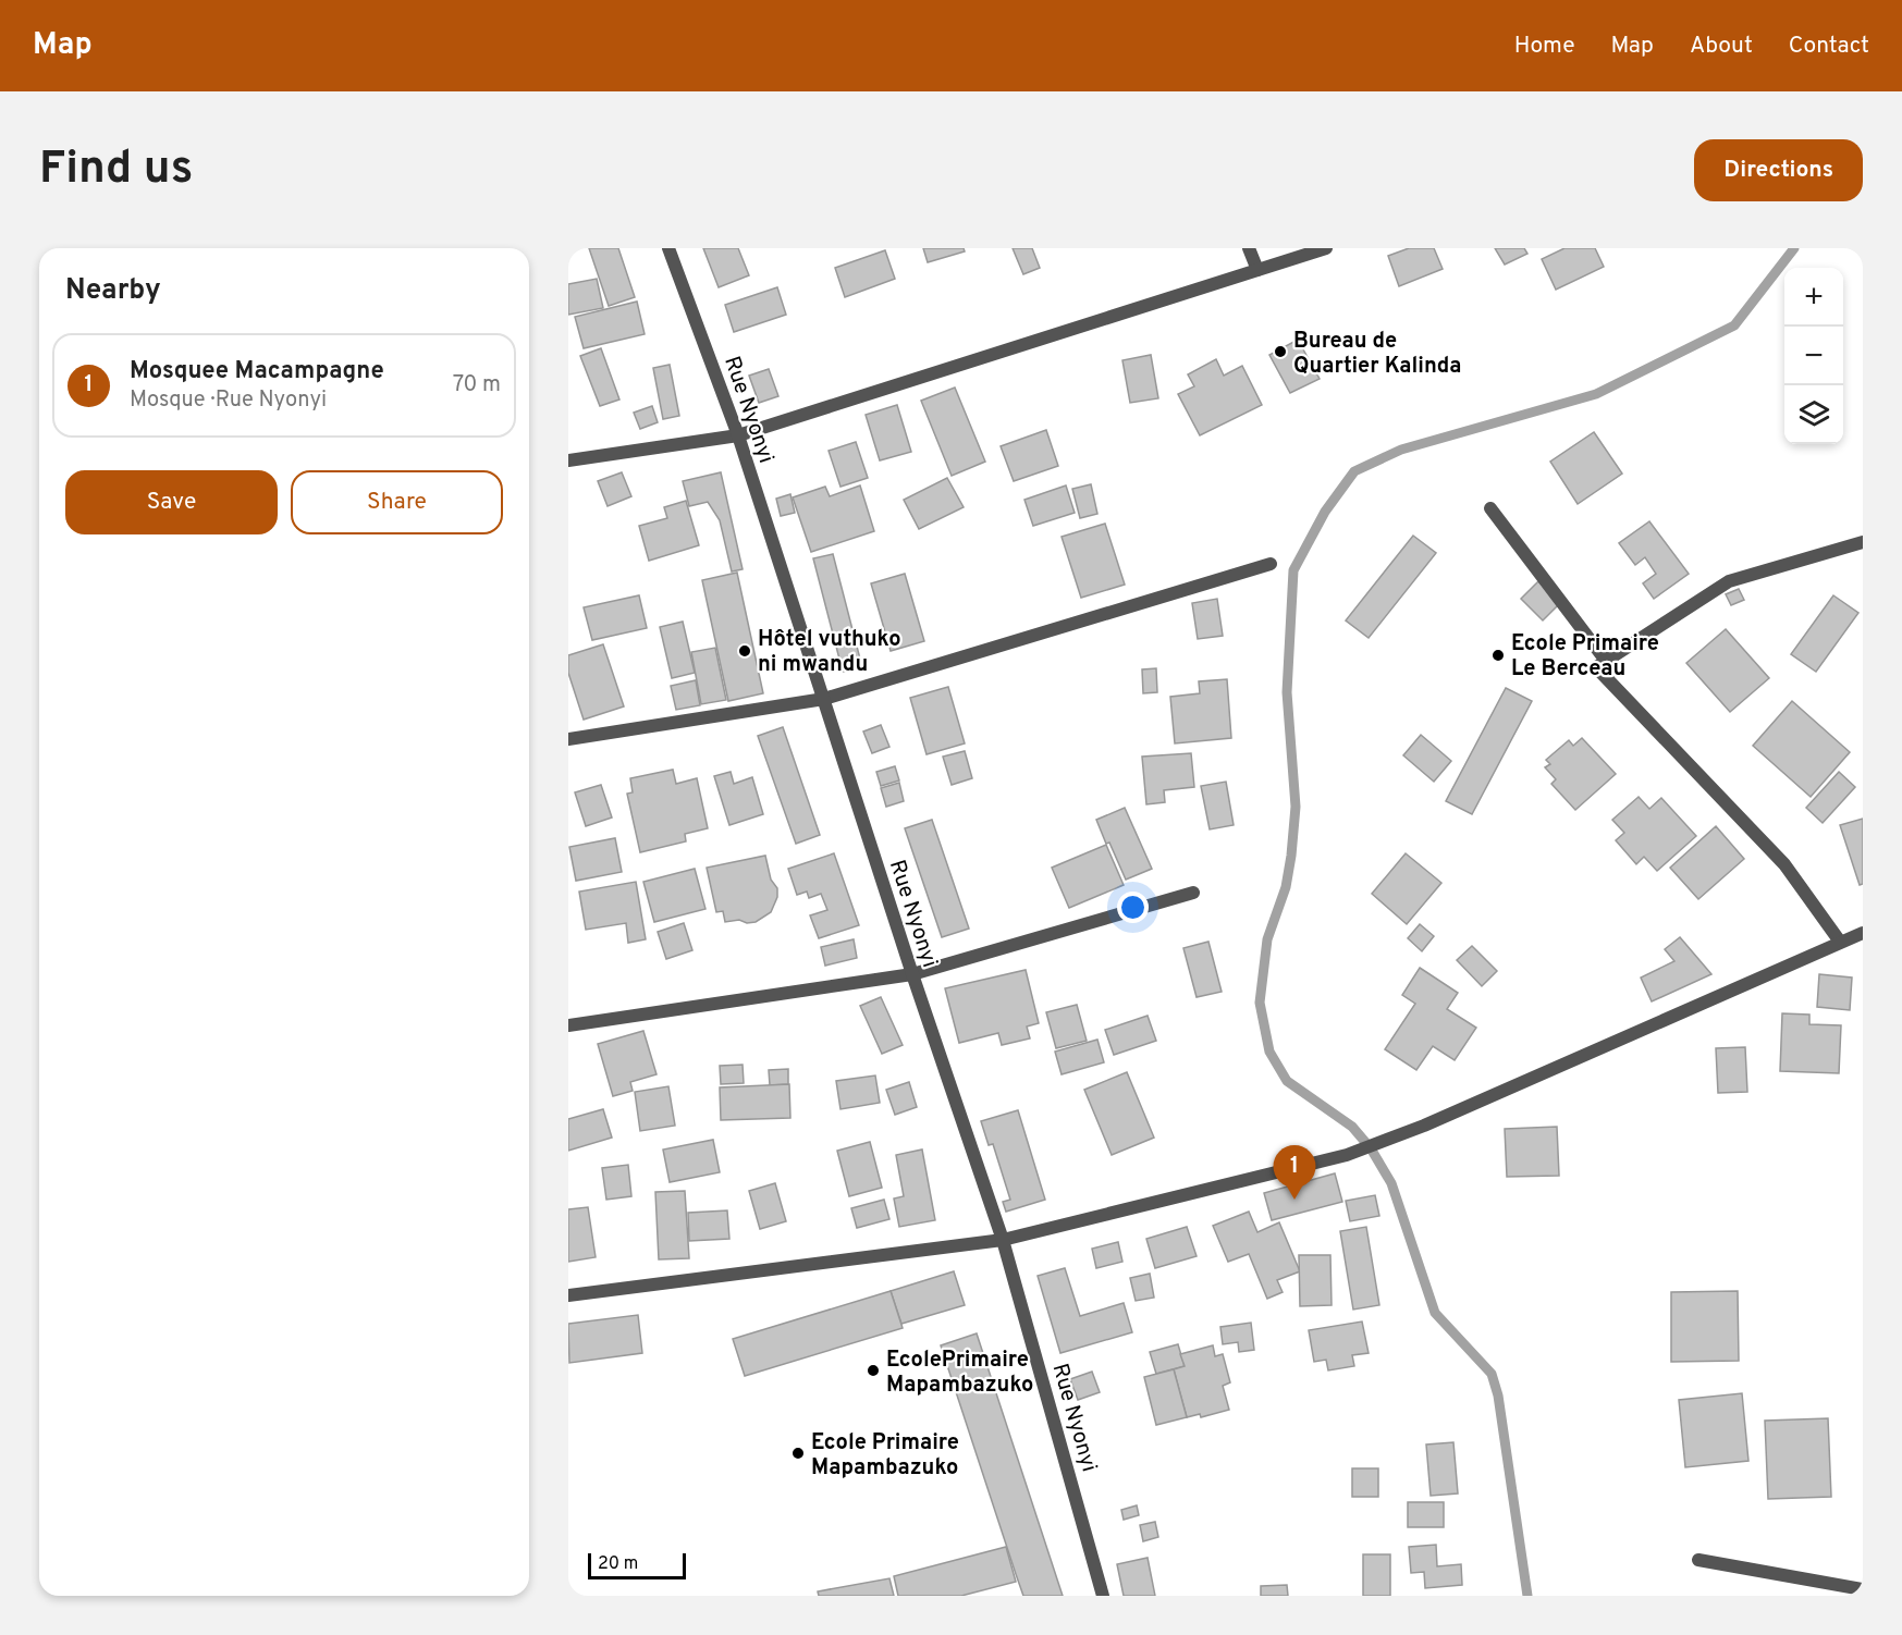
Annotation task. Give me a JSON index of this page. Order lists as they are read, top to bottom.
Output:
{
  "streets": {
    "street": ["Rue Nyonyi"]
  },
  "places": [
    "Bureau de Quartier Kalinda",
    "Hôtel vuthuko ni mwandu",
    "Ecole Primaire Le Berceau",
    "EcolePrimaire Mapambazuko",
    "Ecole Primaire Mapambazuko"
  ],
  "scale_bar": "20 m",
  "page": {
    "header": "Map",
    "nav": [
      "Home",
      "Map",
      "About",
      "Contact"
    ],
    "buttons": [
      "Directions",
      ["Save", "Share"]
    ],
    "title": "Find us",
    "heading": "Nearby",
    "map_buttons": ["+", "−"],
    "list": [
      {
        "mark": "1",
        "name": "Mosquee Macampagne",
        "note": "Mosque · Rue Nyonyi",
        "value": "70 m"
      }
    ],
    "pins": "1",
    "scale": "20 m"
  }
}
